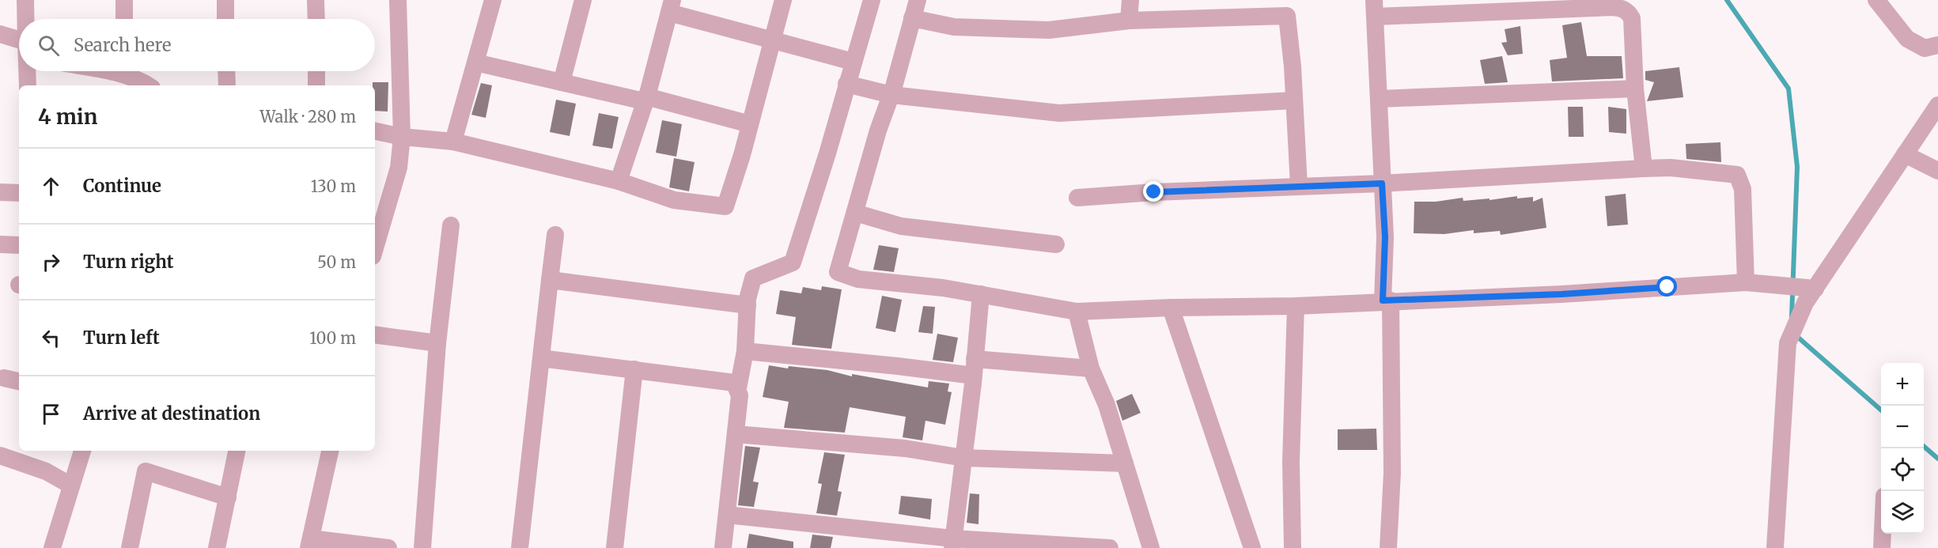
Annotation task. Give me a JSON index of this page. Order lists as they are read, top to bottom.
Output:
{
  "page": {
    "search": "Search here",
    "heading": ["4 min", "Walk · 280 m"],
    "list": [
      ["Continue", "130 m"],
      ["Turn right", "50 m"],
      ["Turn left", "100 m"],
      "Arrive at destination"
    ],
    "map_buttons": ["+", "−"]
  }
}
